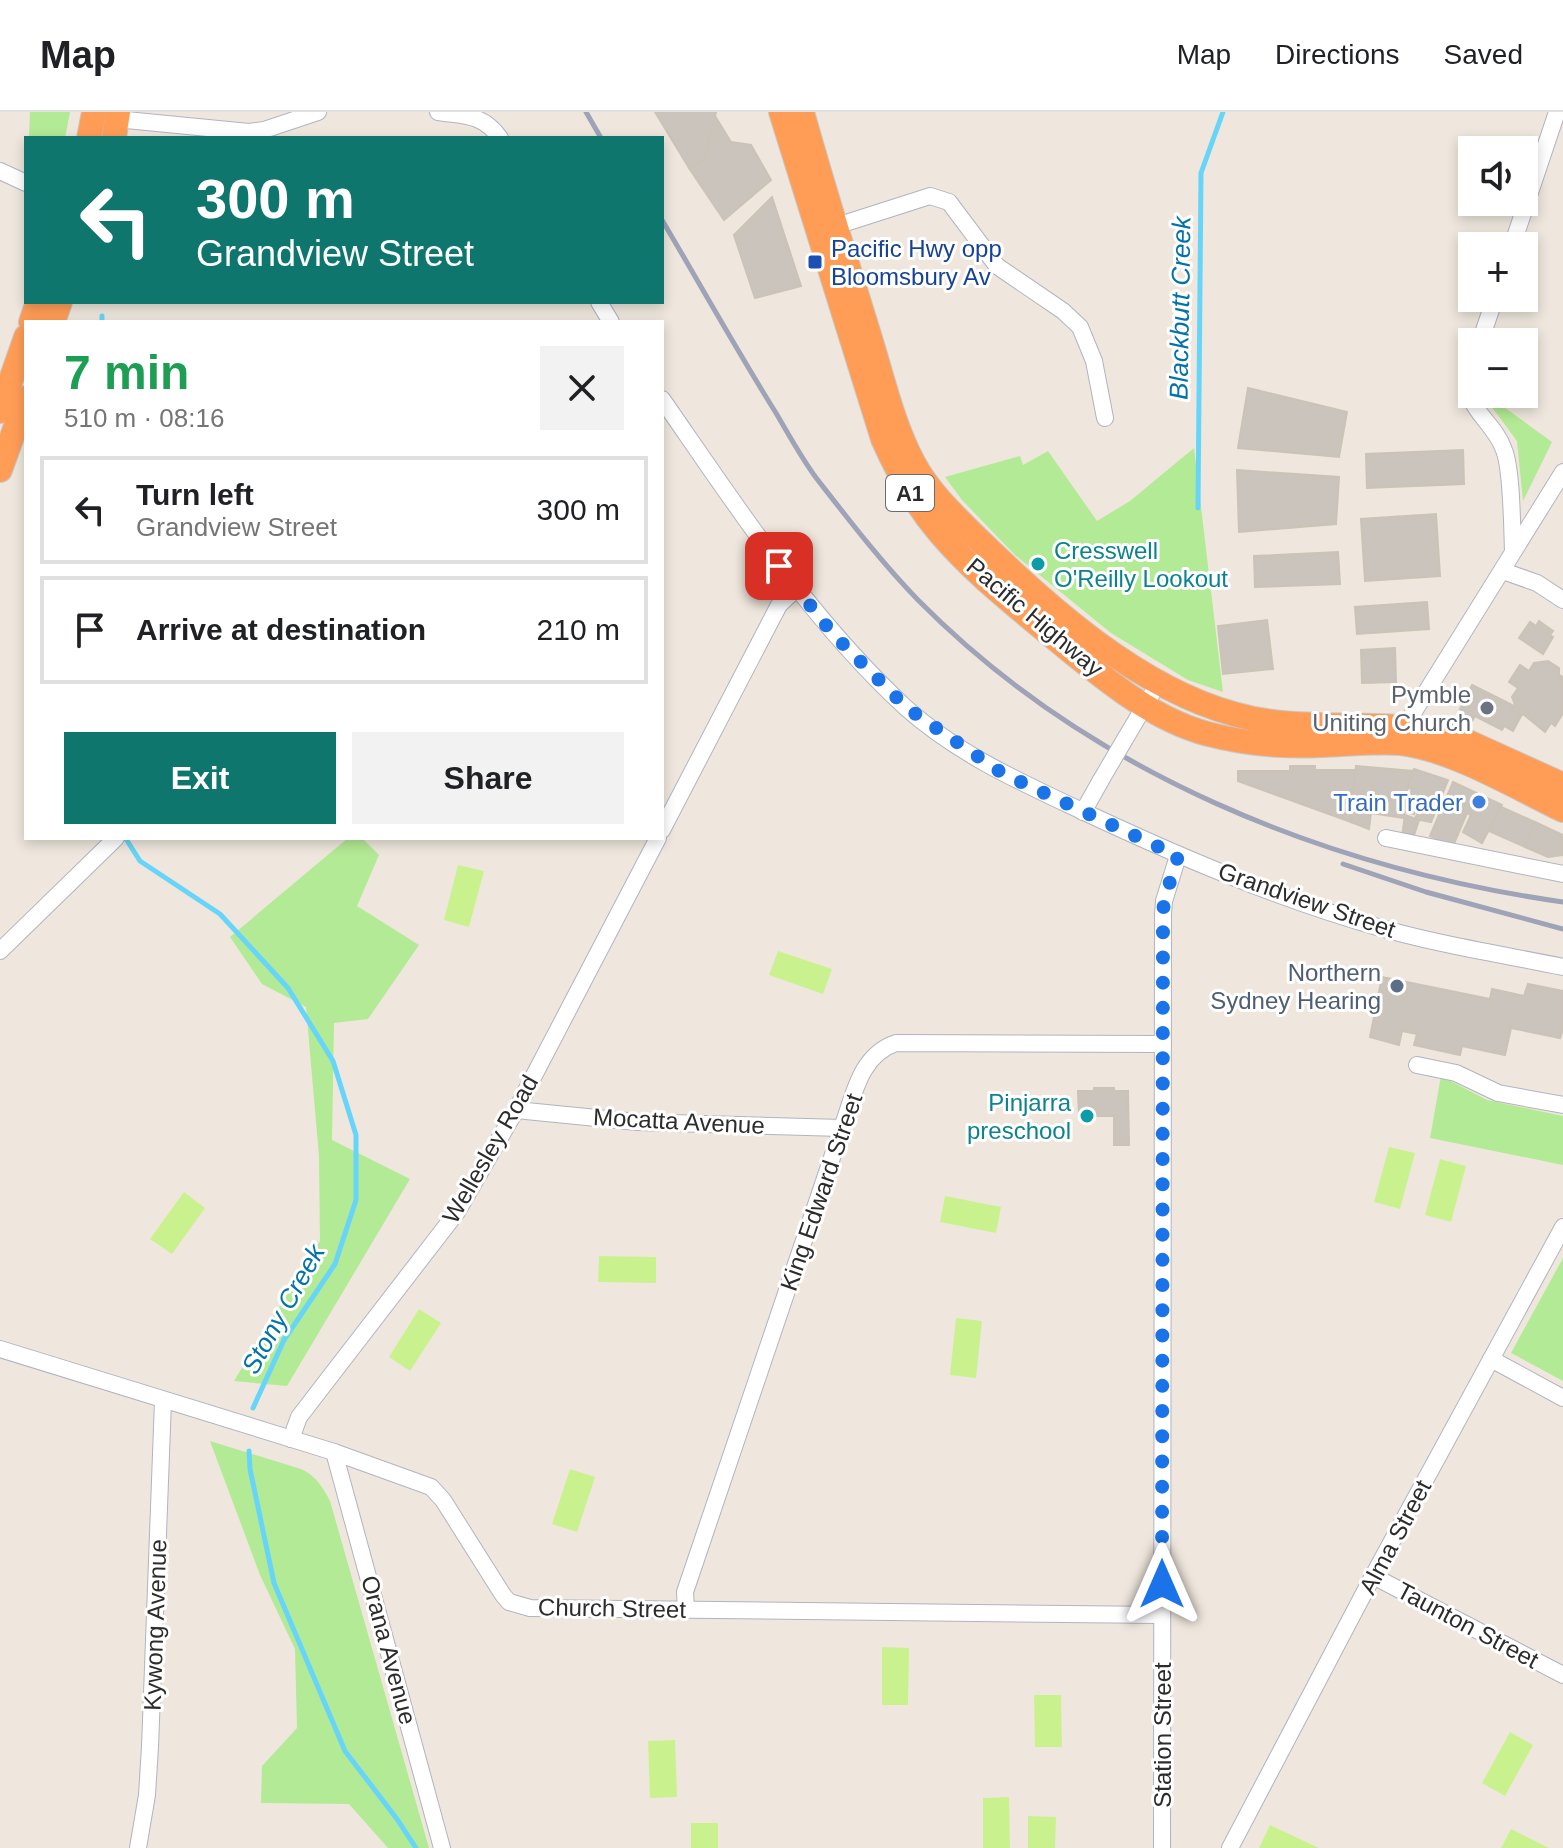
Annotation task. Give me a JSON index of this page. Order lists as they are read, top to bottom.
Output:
{
  "streets": {
    "highway": ["A1", "Pacific Highway"],
    "street": [
      "Grandview Street",
      "Mocatta Avenue",
      "Wellesley Road",
      "King Edward Street",
      "Alma Street",
      "Church Street",
      "Kywong Avenue",
      "Taunton Street",
      "Orana Avenue",
      "Station Street"
    ]
  },
  "crossings": [
    ["Grandview Street", "Station Street"],
    ["Mocatta Avenue", "Wellesley Road"],
    ["Mocatta Avenue", "King Edward Street"],
    ["Wellesley Road", "Church Street"],
    ["King Edward Street", "Church Street"],
    ["King Edward Street", "Station Street"],
    ["Alma Street", "Taunton Street"],
    ["Church Street", "Kywong Avenue"],
    ["Church Street", "Orana Avenue"],
    ["Church Street", "Station Street"]
  ],
  "water": ["Blackbutt Creek", "Stony Creek"],
  "places": {
    "transit": ["Pacific Hwy opp Bloomsbury Av"],
    "other": [
      "Cresswell O'Reilly Lookout",
      "Pymble Uniting Church",
      "Train Trader",
      "Northern Sydney Hearing",
      "Pinjarra preschool"
    ]
  },
  "page": {
    "header": "Map",
    "nav": ["Map", "Directions", "Saved"],
    "map_buttons": ["+", "−"],
    "turn": ["300 m", "Grandview Street"],
    "heading": ["7 min", "510 m · 08:16"],
    "list": [
      {
        "name": "Turn left",
        "note": "Grandview Street",
        "value": "300 m"
      },
      {
        "name": "Arrive at destination",
        "value": "210 m"
      }
    ],
    "buttons": ["Exit", "Share"]
  }
}
